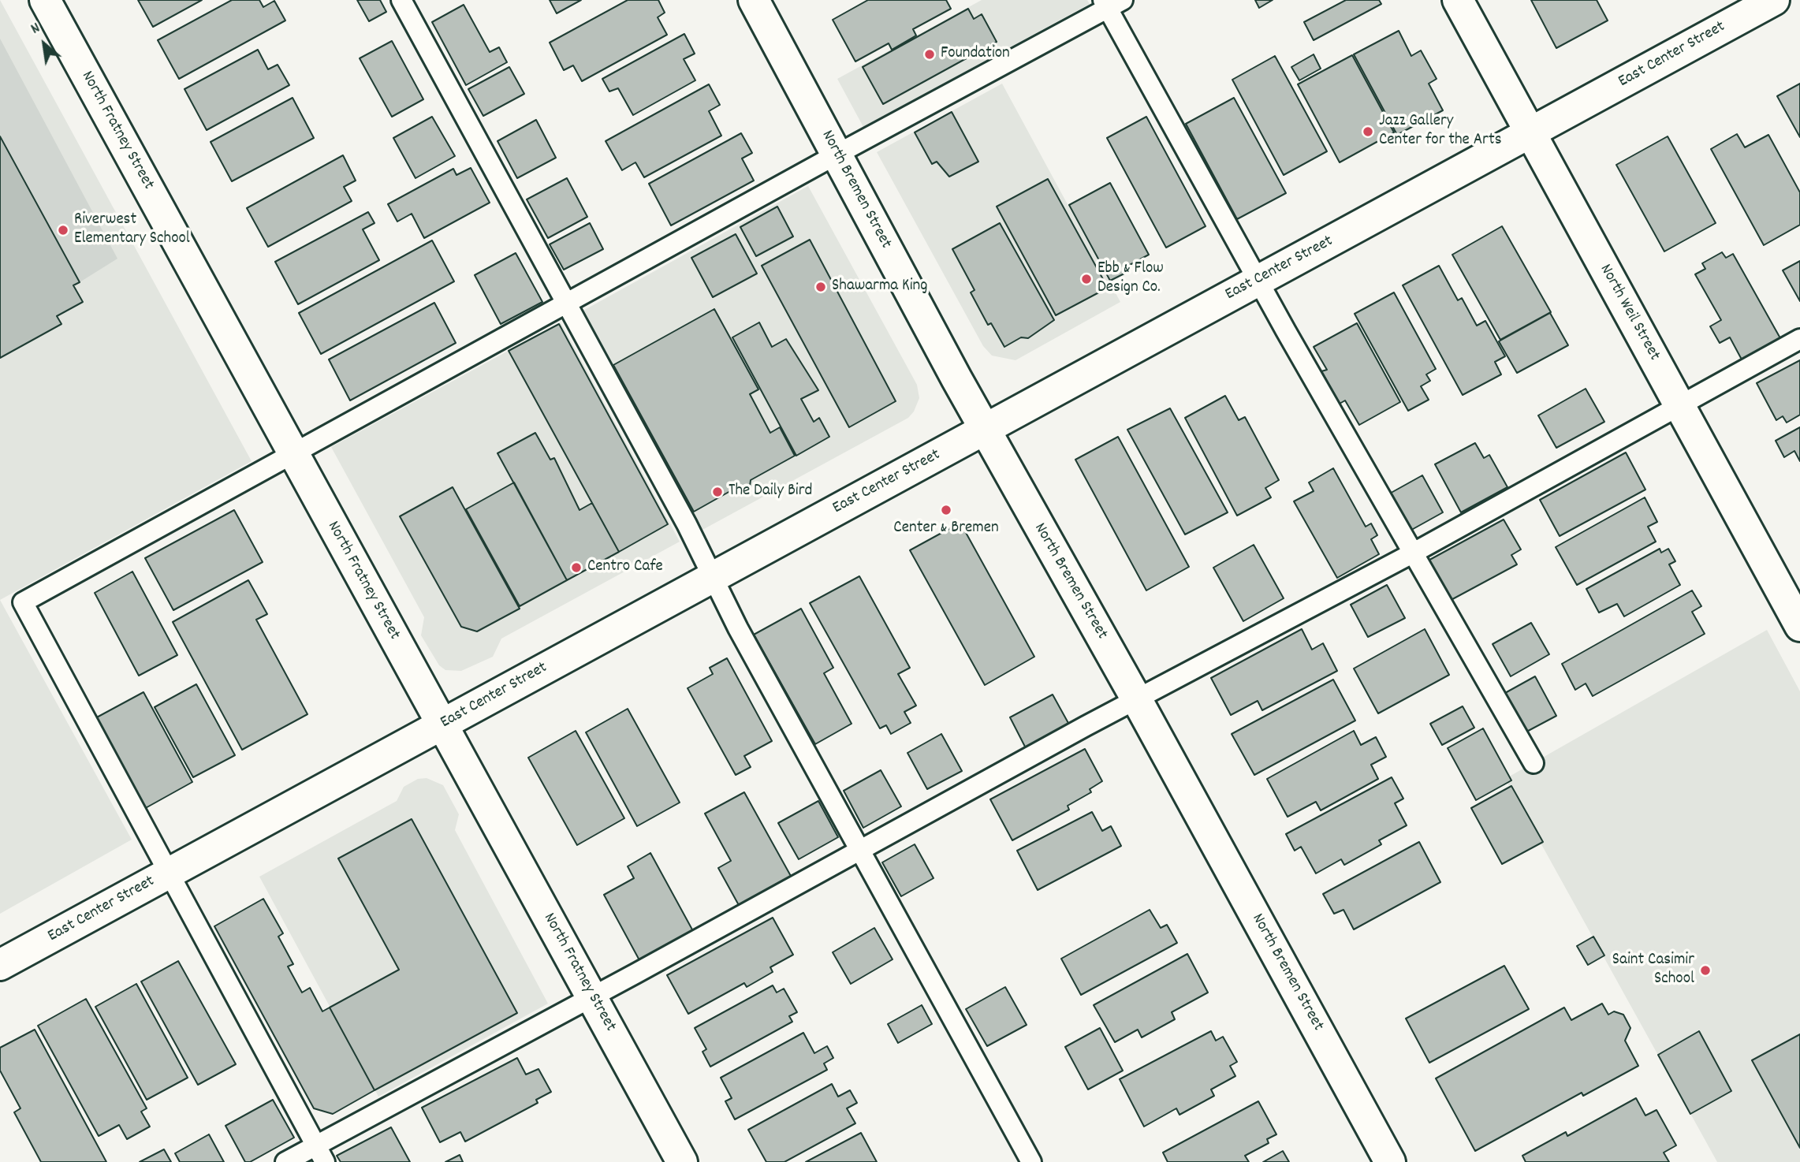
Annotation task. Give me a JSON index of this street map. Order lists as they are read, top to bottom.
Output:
{
  "streets": {
    "street": [
      "East Center Street",
      "North Fratney Street",
      "North Bremen Street",
      "North Weil Street"
    ]
  },
  "crossings": [
    ["East Center Street", "North Fratney Street"],
    ["East Center Street", "North Bremen Street"],
    ["East Center Street", "North Weil Street"]
  ],
  "places": [
    "Foundation",
    "Jazz Gallery Center for the Arts",
    "Riverwest Elementary School",
    "Ebb & Flow Design Co.",
    "Shawarma King",
    "The Daily Bird",
    "Center & Bremen",
    "Centro Cafe",
    "Saint Casimir School"
  ],
  "north": "top left"
}
